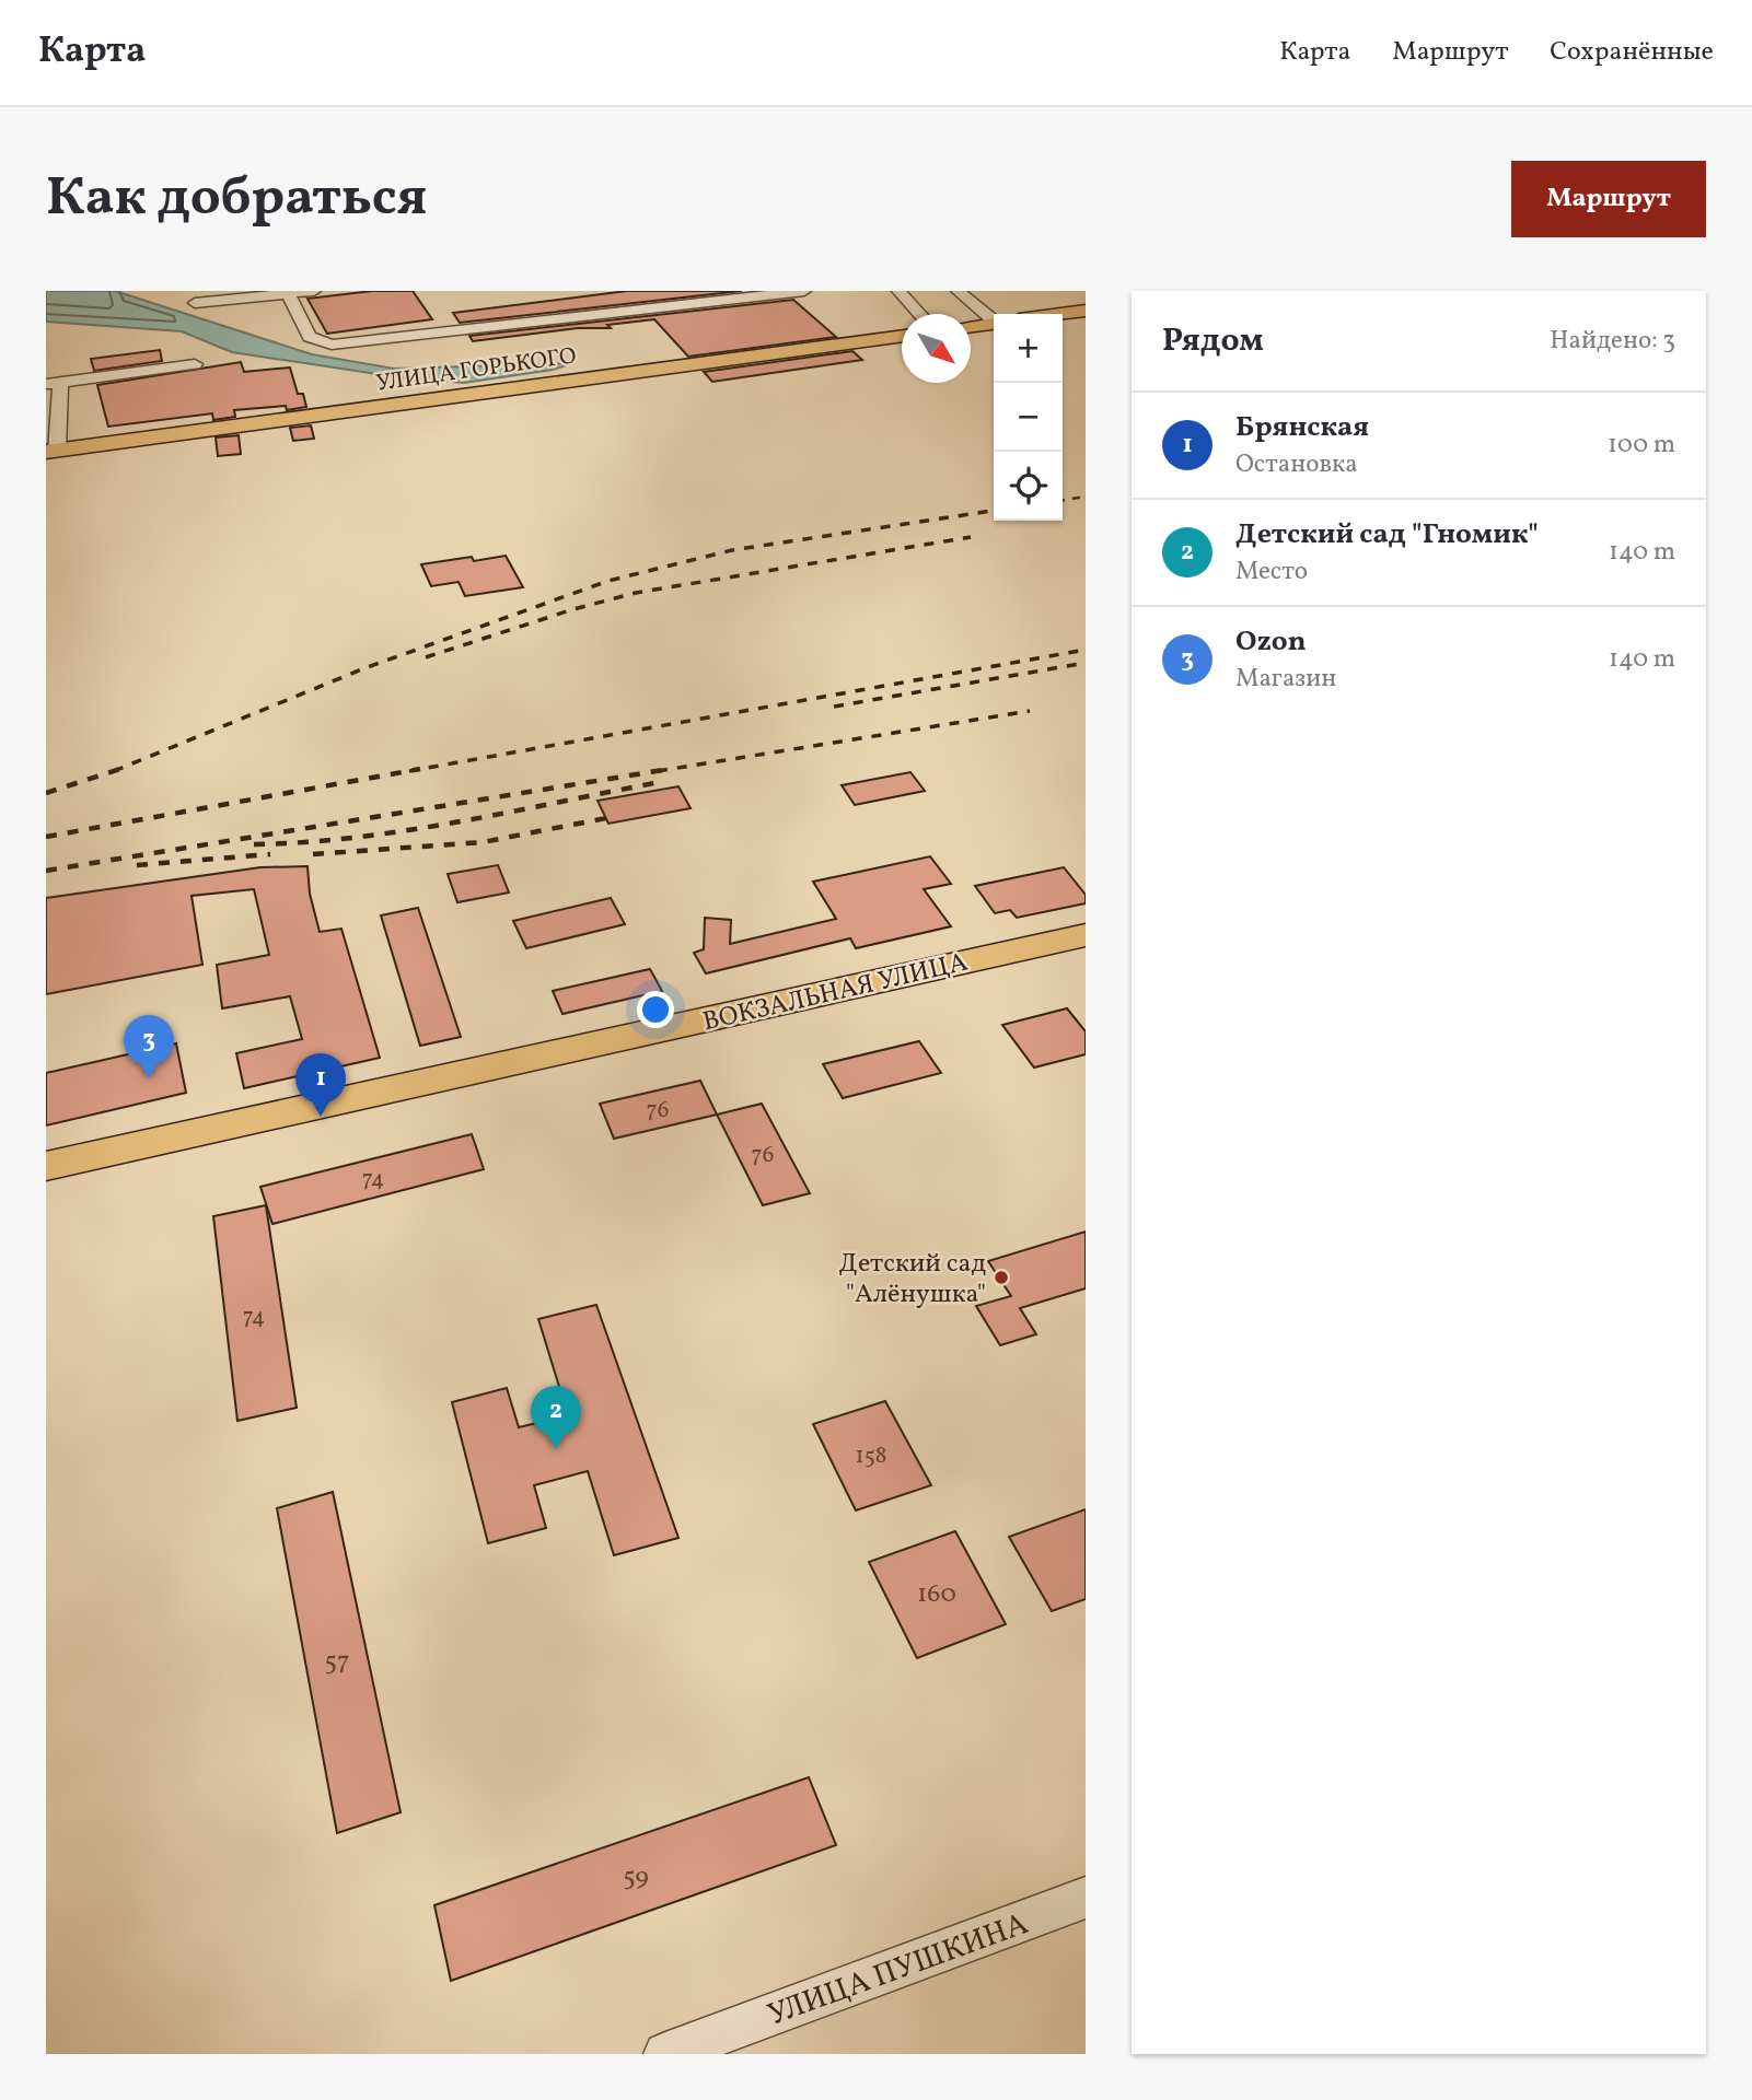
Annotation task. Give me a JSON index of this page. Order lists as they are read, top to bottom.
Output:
{
  "streets": {
    "main road": ["УЛИЦА ГОРЬКОГО", "ВОКЗАЛЬНАЯ УЛИЦА"],
    "street": ["УЛИЦА ПУШКИНА"]
  },
  "places": ["Детский сад \"Алёнушка\""],
  "house_numbers": [
    "76",
    "76",
    "74",
    "74",
    "158",
    "160",
    "57",
    "59"
  ],
  "north": "bottom right",
  "page": {
    "header": "Карта",
    "nav": ["Карта", "Маршрут", "Сохранённые"],
    "buttons": "Маршрут",
    "title": "Как добраться",
    "heading": ["Рядом", "Найдено: 3"],
    "map_buttons": ["+", "−"],
    "list": [
      {
        "mark": "1",
        "name": "Брянская",
        "note": "Остановка",
        "value": "100 m"
      },
      {
        "mark": "2",
        "name": "Детский сад \"Гномик\"",
        "note": "Место",
        "value": "140 m"
      },
      {
        "mark": "3",
        "name": "Ozon",
        "note": "Магазин",
        "value": "140 m"
      }
    ],
    "pins": ["3", "1", "2"]
  }
}
